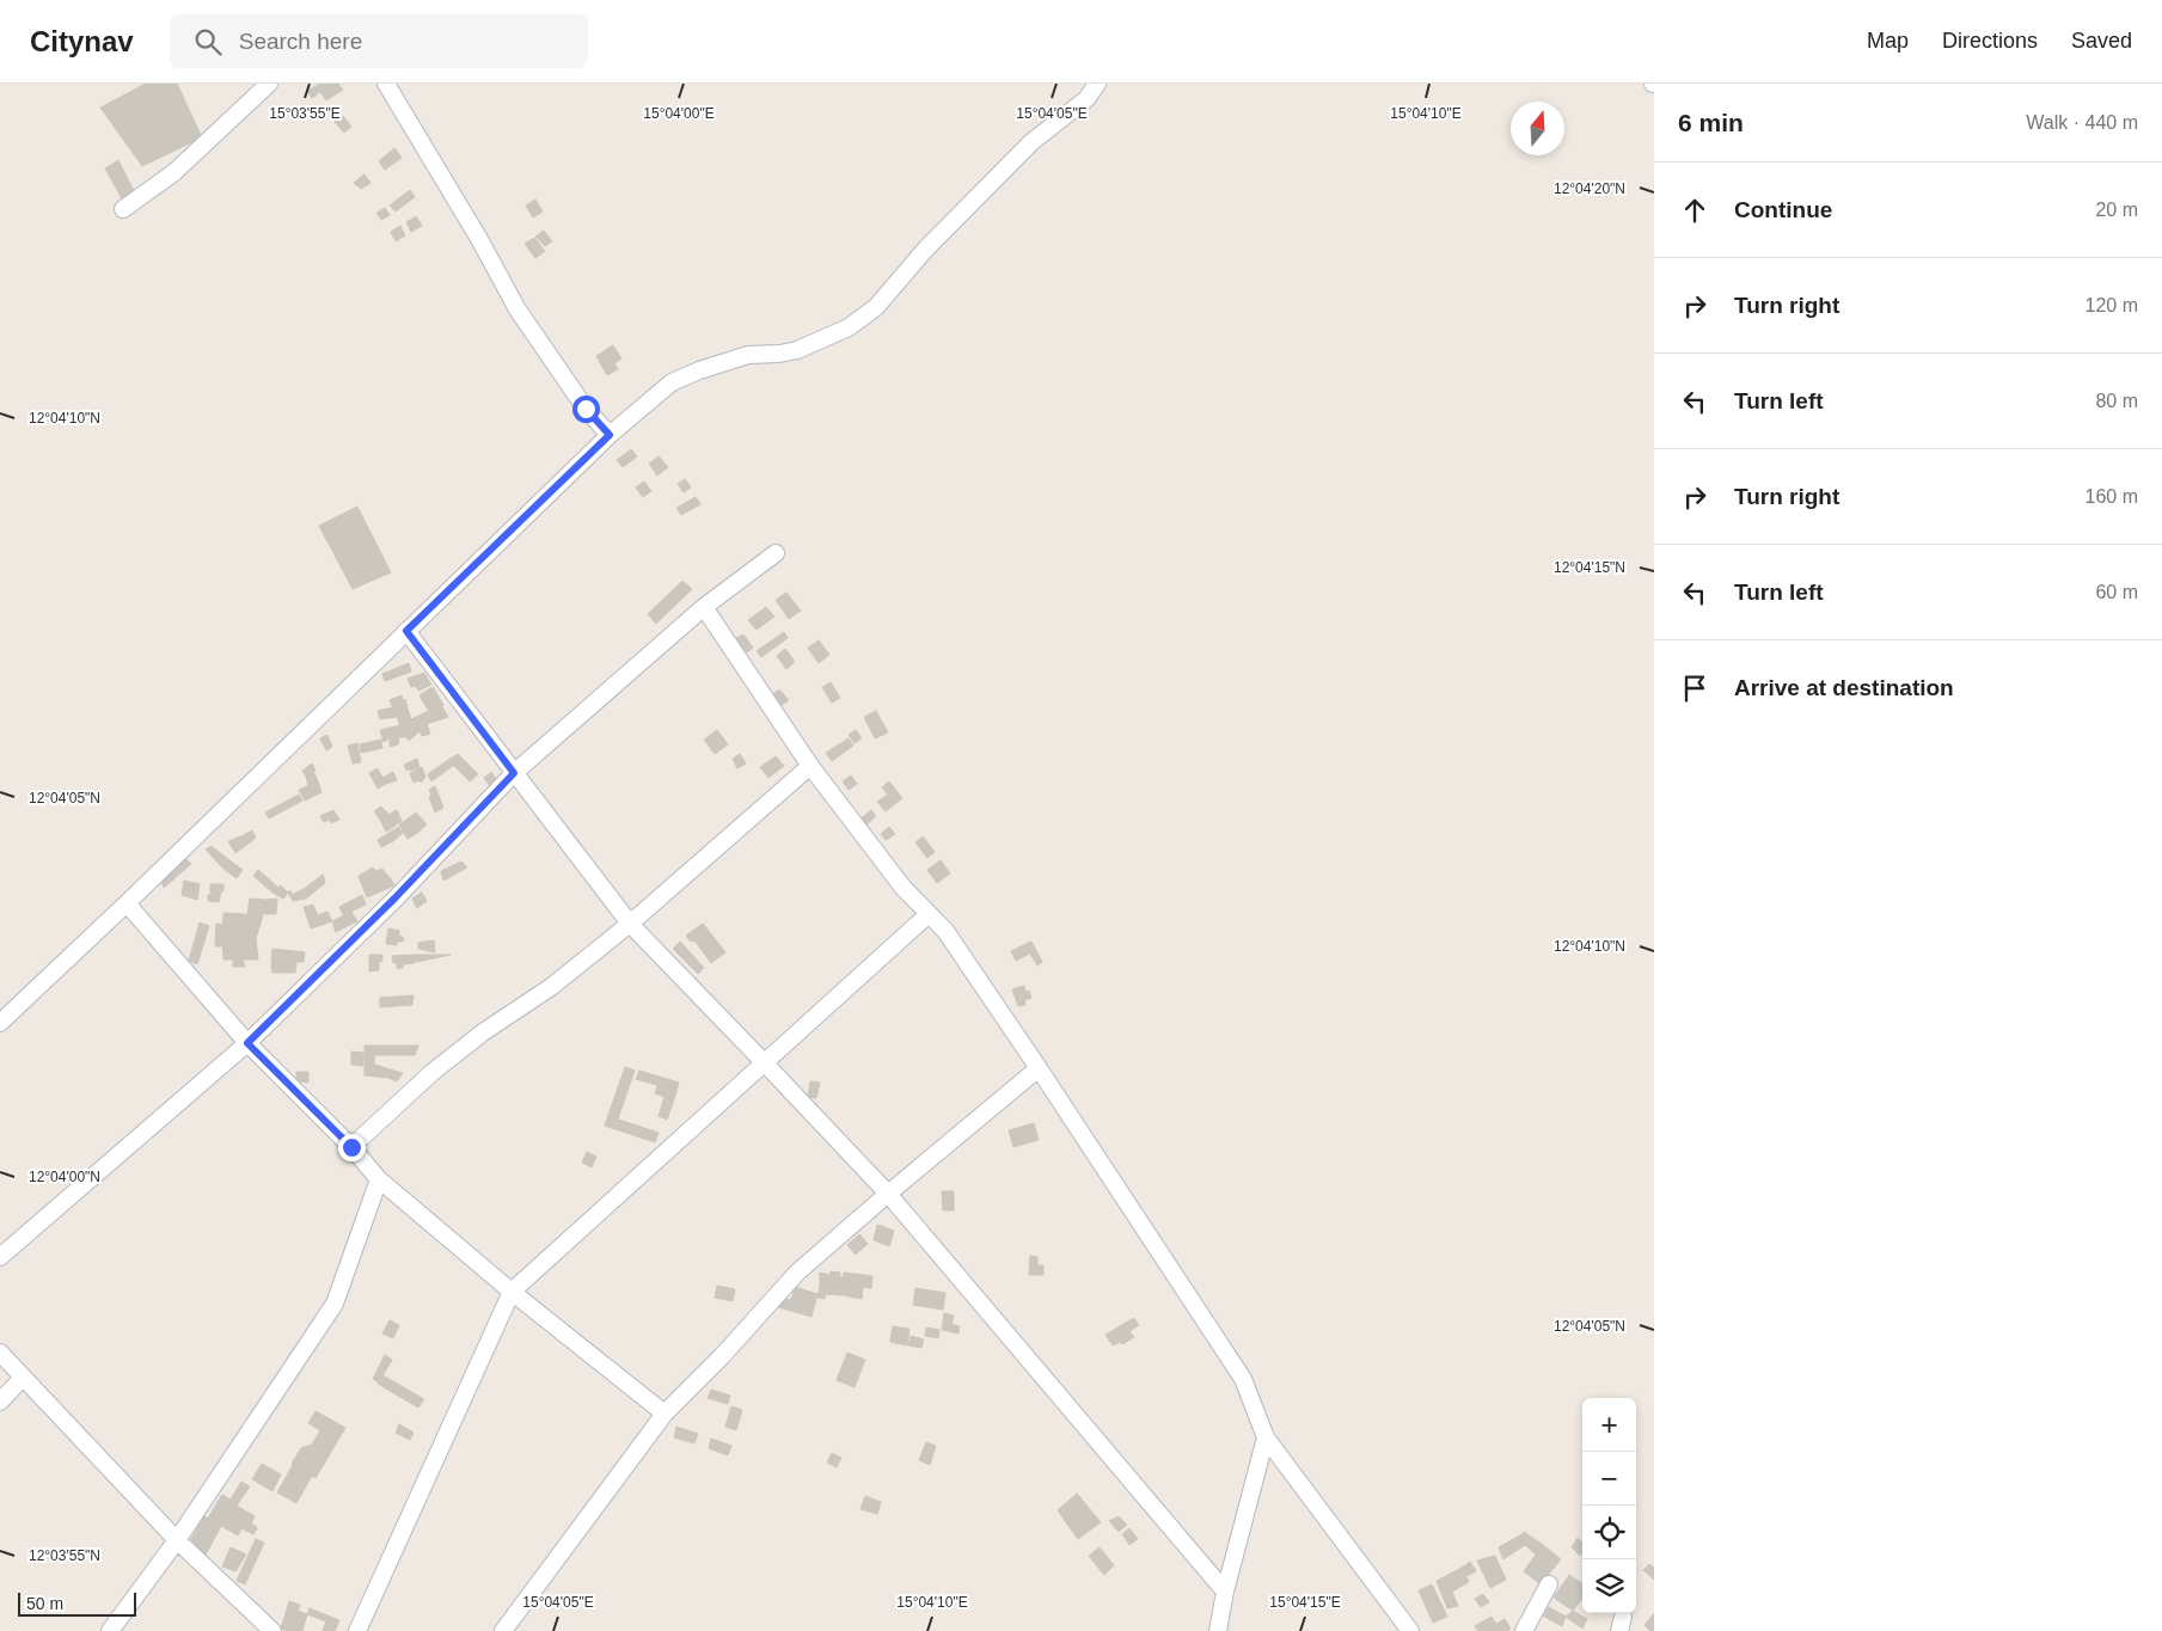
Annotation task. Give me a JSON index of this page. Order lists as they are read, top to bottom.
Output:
{
  "scale_bar": "50 m",
  "north": "top",
  "page": {
    "header": "Citynav",
    "search": "Search here",
    "nav": ["Map", "Directions", "Saved"],
    "heading": ["6 min", "Walk · 440 m"],
    "list": [
      ["Continue", "20 m"],
      ["Turn right", "120 m"],
      ["Turn left", "80 m"],
      ["Turn right", "160 m"],
      ["Turn left", "60 m"],
      "Arrive at destination"
    ],
    "map_buttons": ["+", "−"],
    "scale": "50 m"
  },
  "coordinates": [
    "15°03'55\"E",
    "15°04'00\"E",
    "15°04'05\"E",
    "15°04'10\"E",
    "12°04'20\"N",
    "12°04'10\"N",
    "12°04'15\"N",
    "12°04'05\"N",
    "12°04'00\"N",
    "12°03'55\"N",
    "15°04'15\"E"
  ]
}
